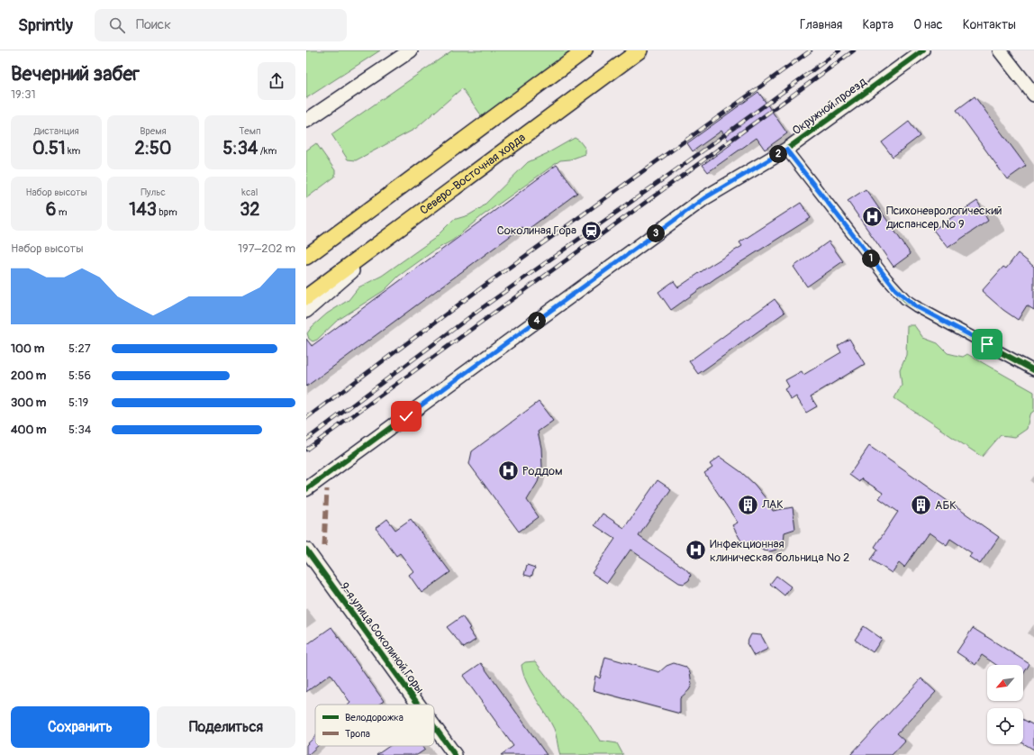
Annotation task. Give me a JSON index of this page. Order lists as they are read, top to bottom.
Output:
{
  "streets": {
    "main road": ["Северо-Восточная хорда"],
    "street": ["Окружной проезд", "9-я улица Соколиной Горы"]
  },
  "places": {
    "hospital": ["Психоневрологический диспансер № 9", "Роддом", "Инфекционная клиническая больница № 2"],
    "station": ["Соколиная Гора"],
    "building": ["ЛАК", "АБК"]
  },
  "legend": ["Велодорожка", "Тропа"],
  "north": "bottom left",
  "page": {
    "header": "Sprintly",
    "search": "Поиск",
    "nav": [
      "Главная",
      "Карта",
      "О нас",
      "Контакты"
    ],
    "heading": ["Вечерний забег", "19:31"],
    "stats": [
      ["Дистанция", "0.51 km"],
      ["Время", "2:50"],
      ["Темп", "5:34 /km"],
      ["Набор высоты", "6 m"],
      ["Пульс", "143 bpm"],
      ["kcal", "32"]
    ],
    "pins": [
      "2",
      "3",
      "1",
      "4"
    ],
    "chart": ["Набор высоты", "197–202 m"],
    "list": [
      {
        "name": "100 m",
        "note": "5:27"
      },
      {
        "name": "200 m",
        "note": "5:56"
      },
      {
        "name": "300 m",
        "note": "5:19"
      },
      {
        "name": "400 m",
        "note": "5:34"
      }
    ],
    "buttons": ["Сохранить", "Поделиться"]
  }
}
